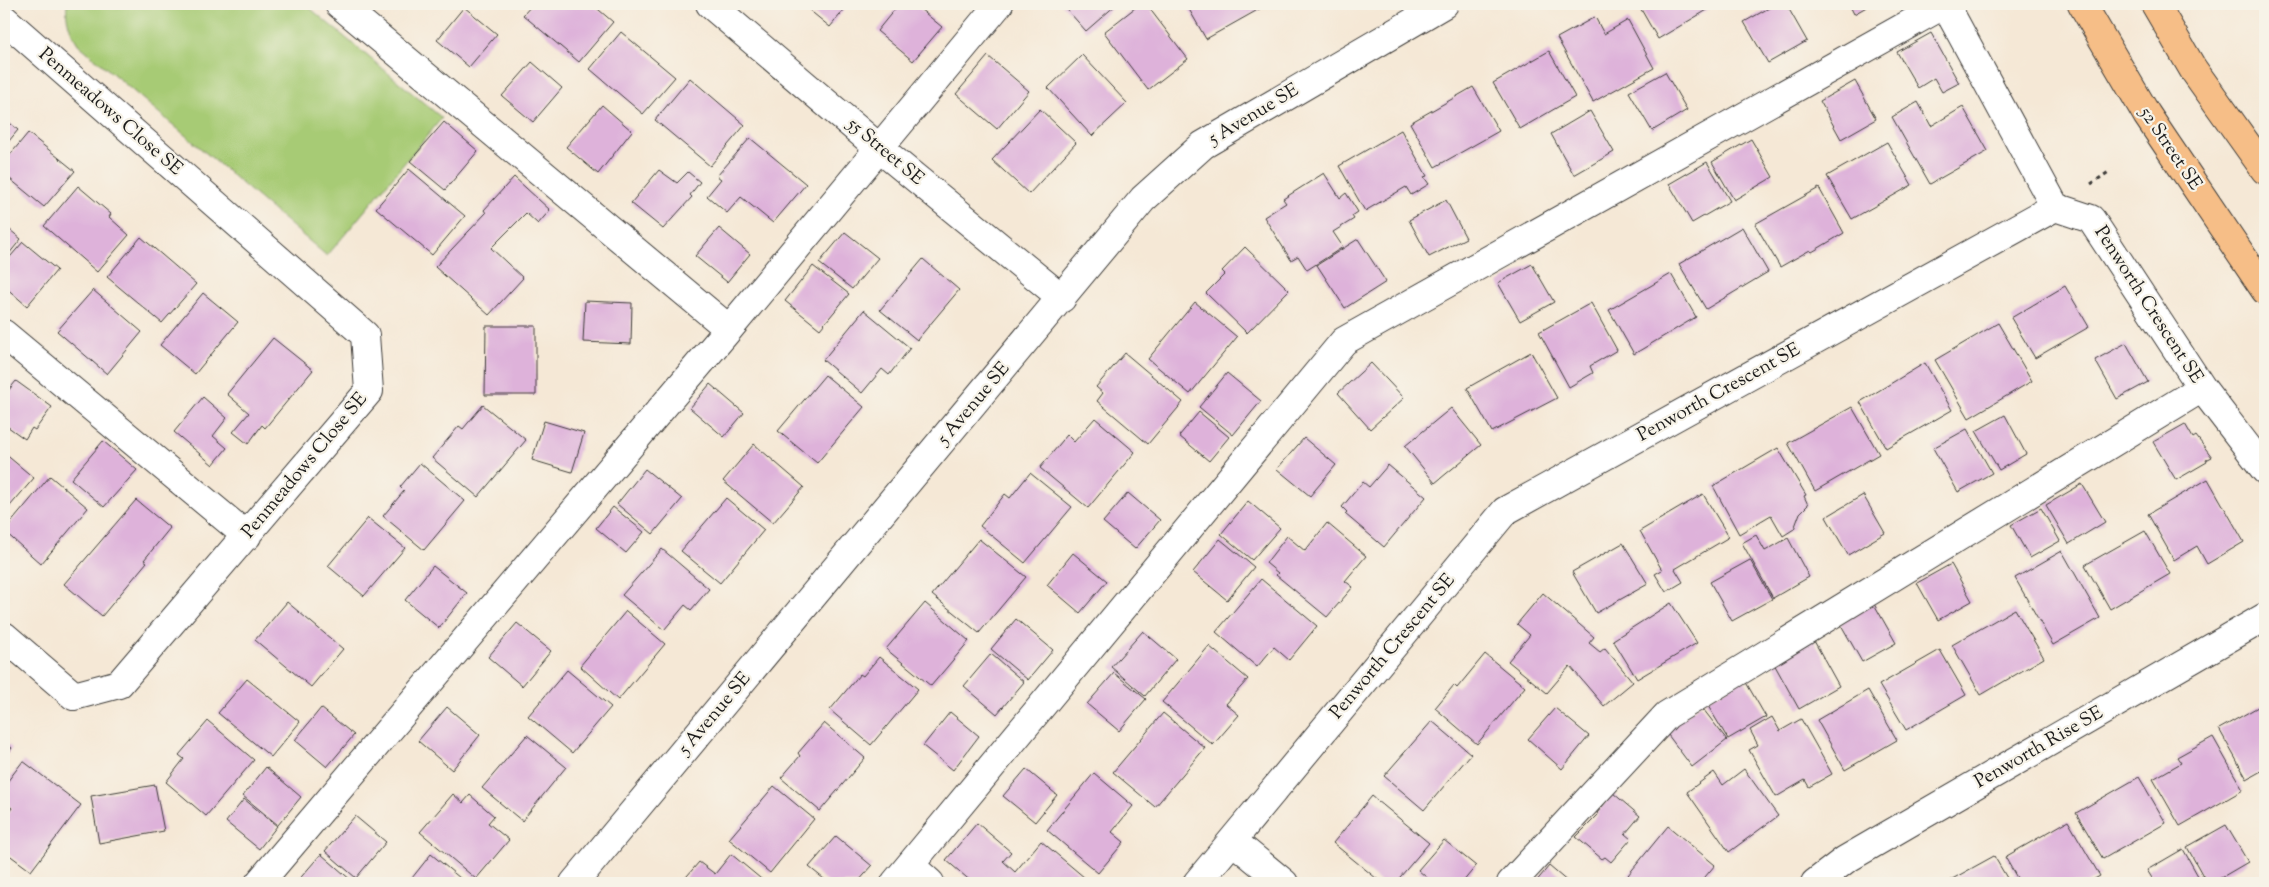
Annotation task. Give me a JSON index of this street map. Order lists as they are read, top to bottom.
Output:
{
  "streets": {
    "main road": ["52 Street SE"],
    "street": [
      "Penmeadows Close SE",
      "5 Avenue SE",
      "55 Street SE",
      "Penworth Crescent SE",
      "Penworth Rise SE"
    ]
  },
  "crossings": [
    ["5 Avenue SE", "55 Street SE"]
  ]
}
